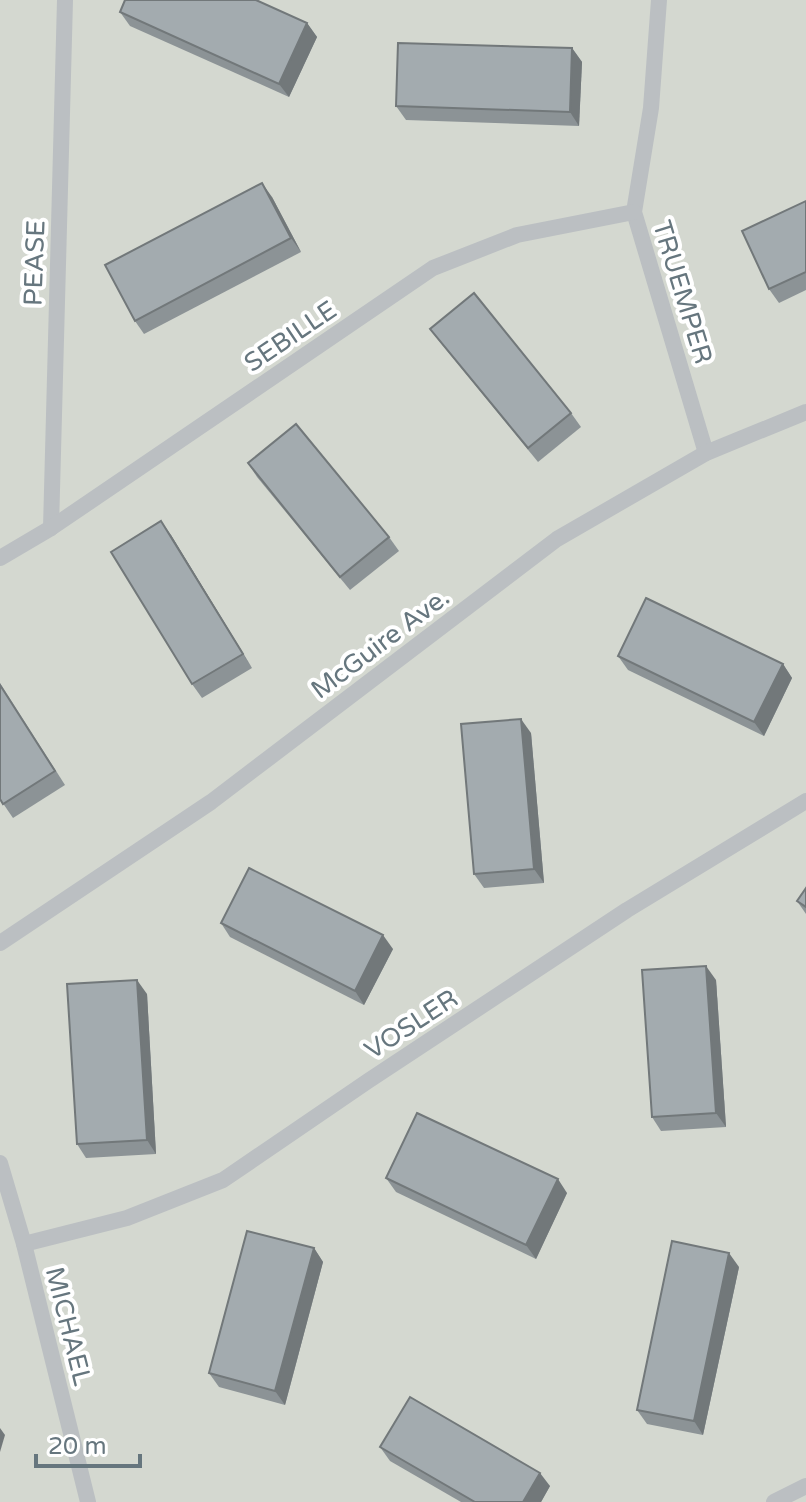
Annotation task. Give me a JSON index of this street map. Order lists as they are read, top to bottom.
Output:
{
  "streets": {
    "lane": [
      "PEASE",
      "TRUEMPER",
      "SEBILLE",
      "McGuire Ave.",
      "VOSLER",
      "MICHAEL"
    ]
  },
  "crossings": [
    ["PEASE", "SEBILLE"],
    ["TRUEMPER", "SEBILLE"],
    ["TRUEMPER", "McGuire Ave."],
    ["VOSLER", "MICHAEL"]
  ],
  "scale_bar": "20 m"
}
